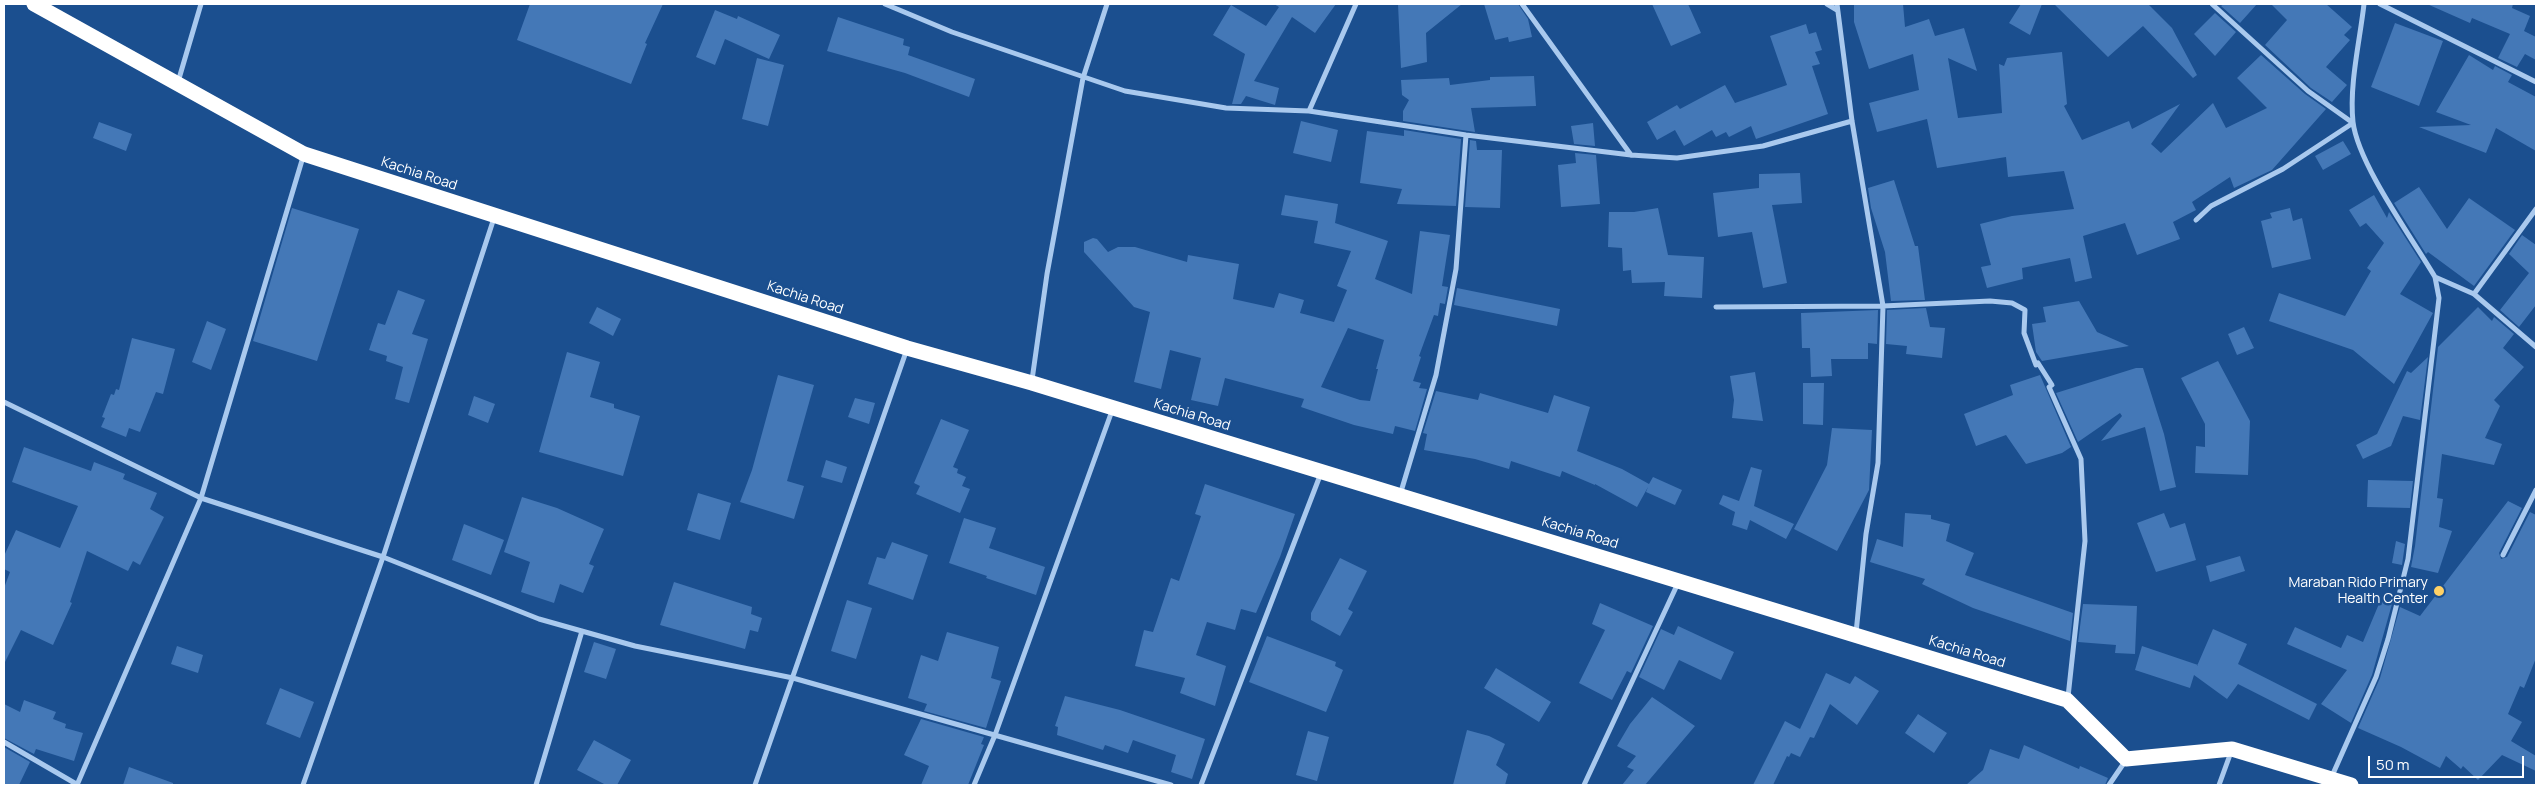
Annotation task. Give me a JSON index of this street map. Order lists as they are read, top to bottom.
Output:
{
  "streets": {
    "highway": ["Kachia Road"]
  },
  "places": ["Maraban Rido Primary Health Center"],
  "scale_bar": "50 m"
}
